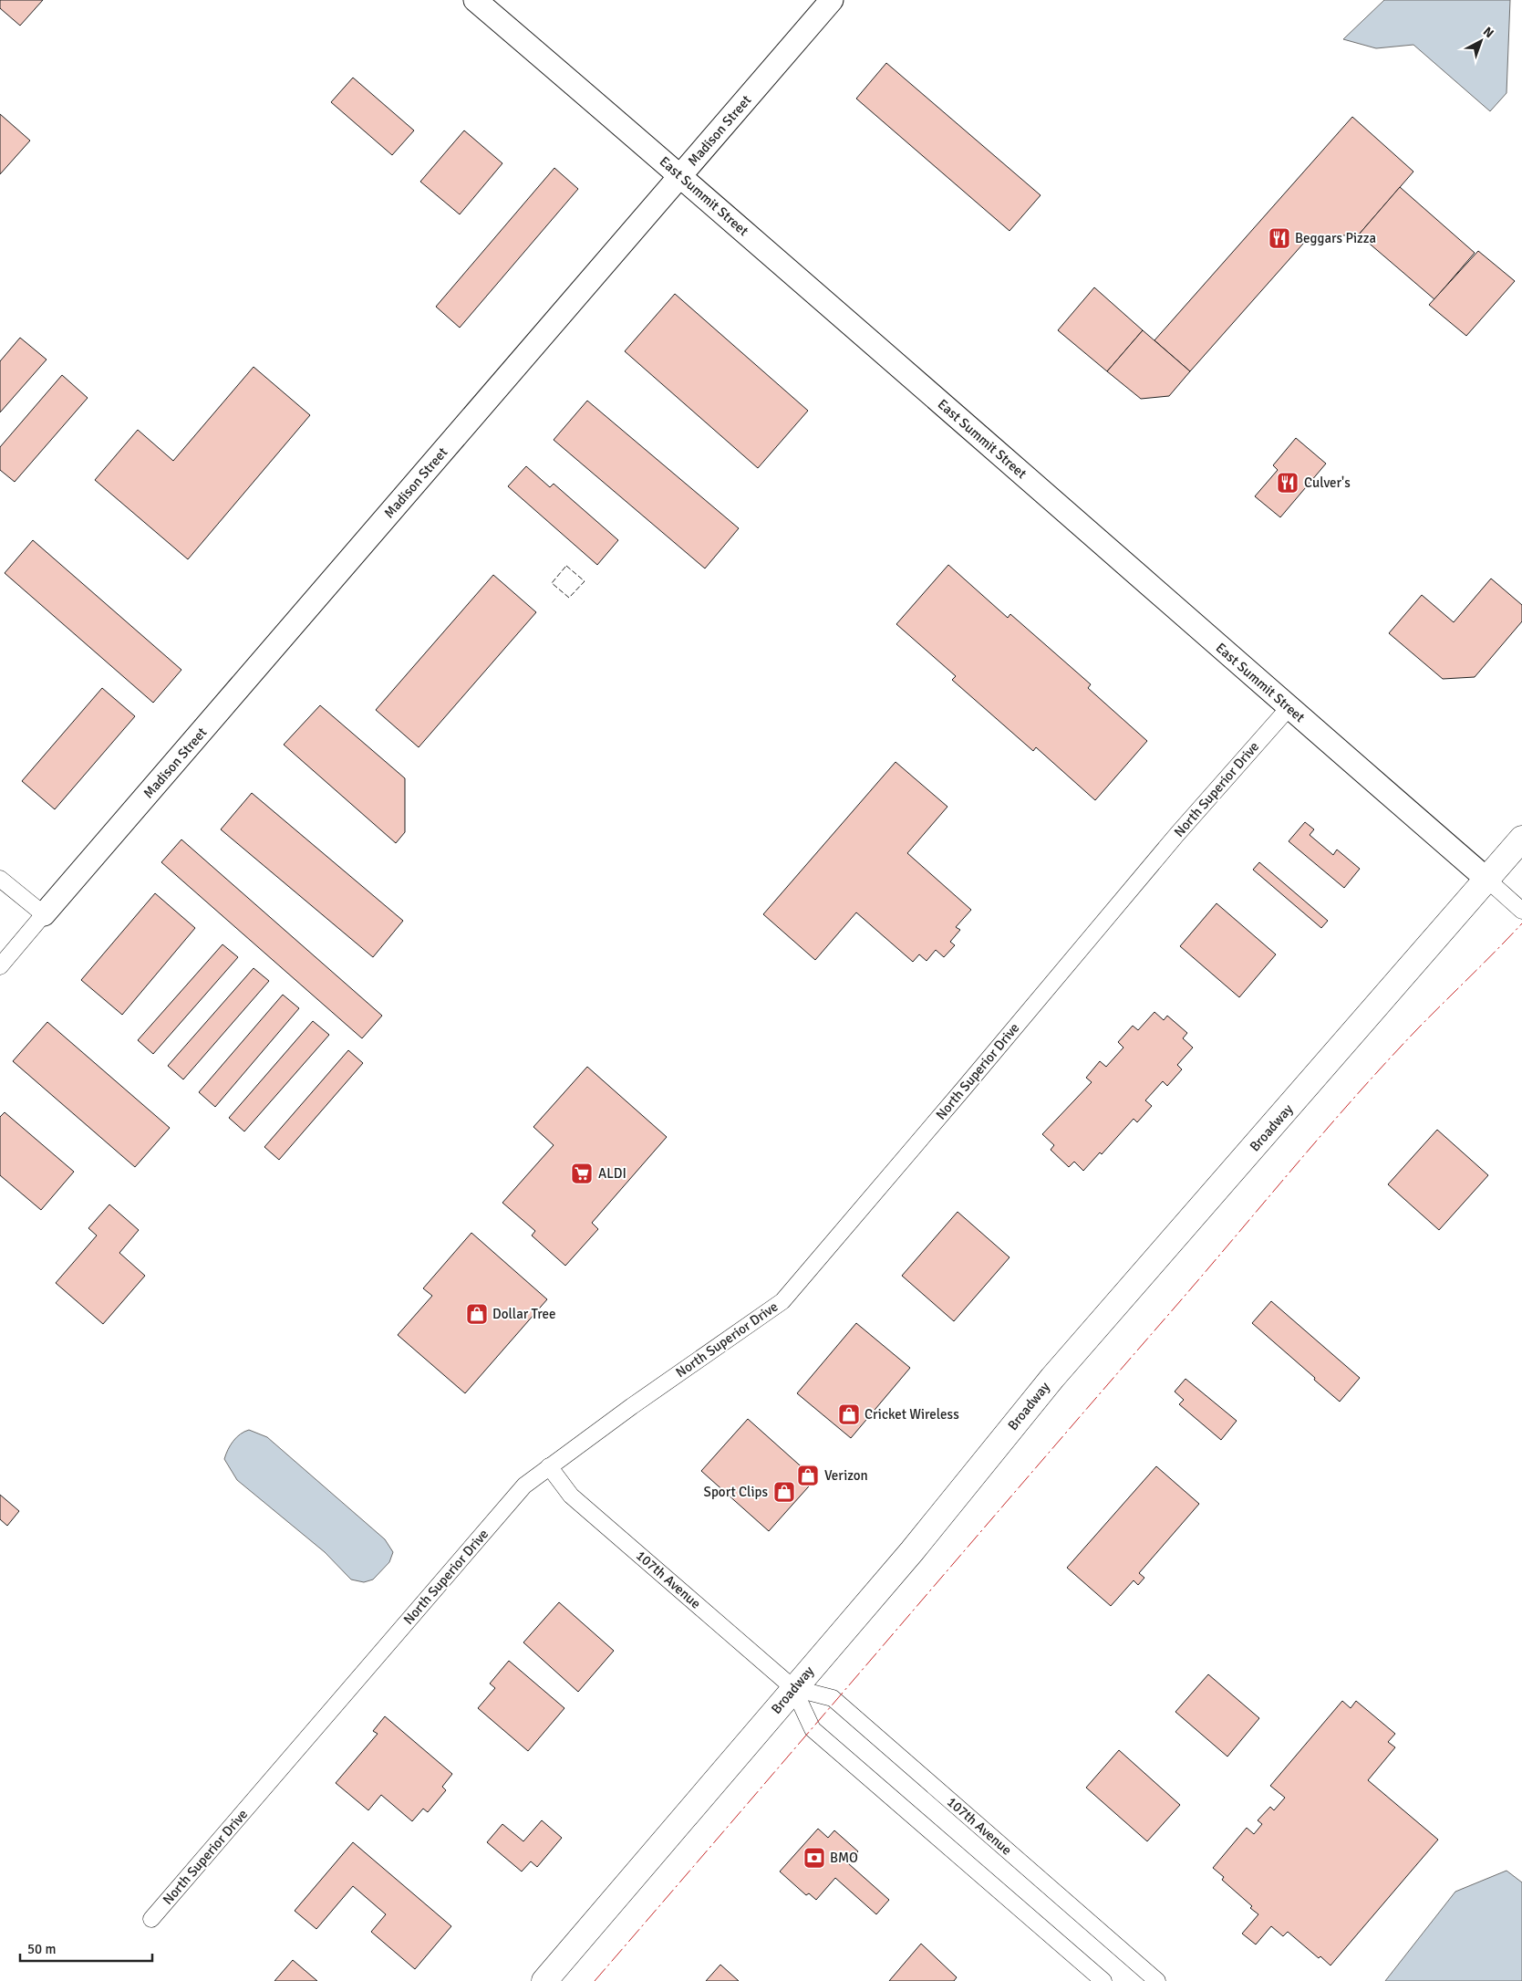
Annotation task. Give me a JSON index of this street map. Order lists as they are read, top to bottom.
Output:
{
  "streets": {
    "main road": ["Broadway"],
    "street": [
      "Madison Street",
      "East Summit Street",
      "North Superior Drive",
      "107th Avenue"
    ]
  },
  "crossings": [
    ["Madison Street", "East Summit Street"],
    ["East Summit Street", "North Superior Drive"],
    ["East Summit Street", "Broadway"],
    ["North Superior Drive", "107th Avenue"],
    ["Broadway", "107th Avenue"]
  ],
  "places": {
    "restaurant": ["Beggars Pizza", "Culver's"],
    "supermarket": ["ALDI"],
    "shop": [
      "Dollar Tree",
      "Cricket Wireless",
      "Verizon",
      "Sport Clips"
    ],
    "bank": ["BMO"]
  },
  "scale_bar": "50 m",
  "north": "top right"
}
